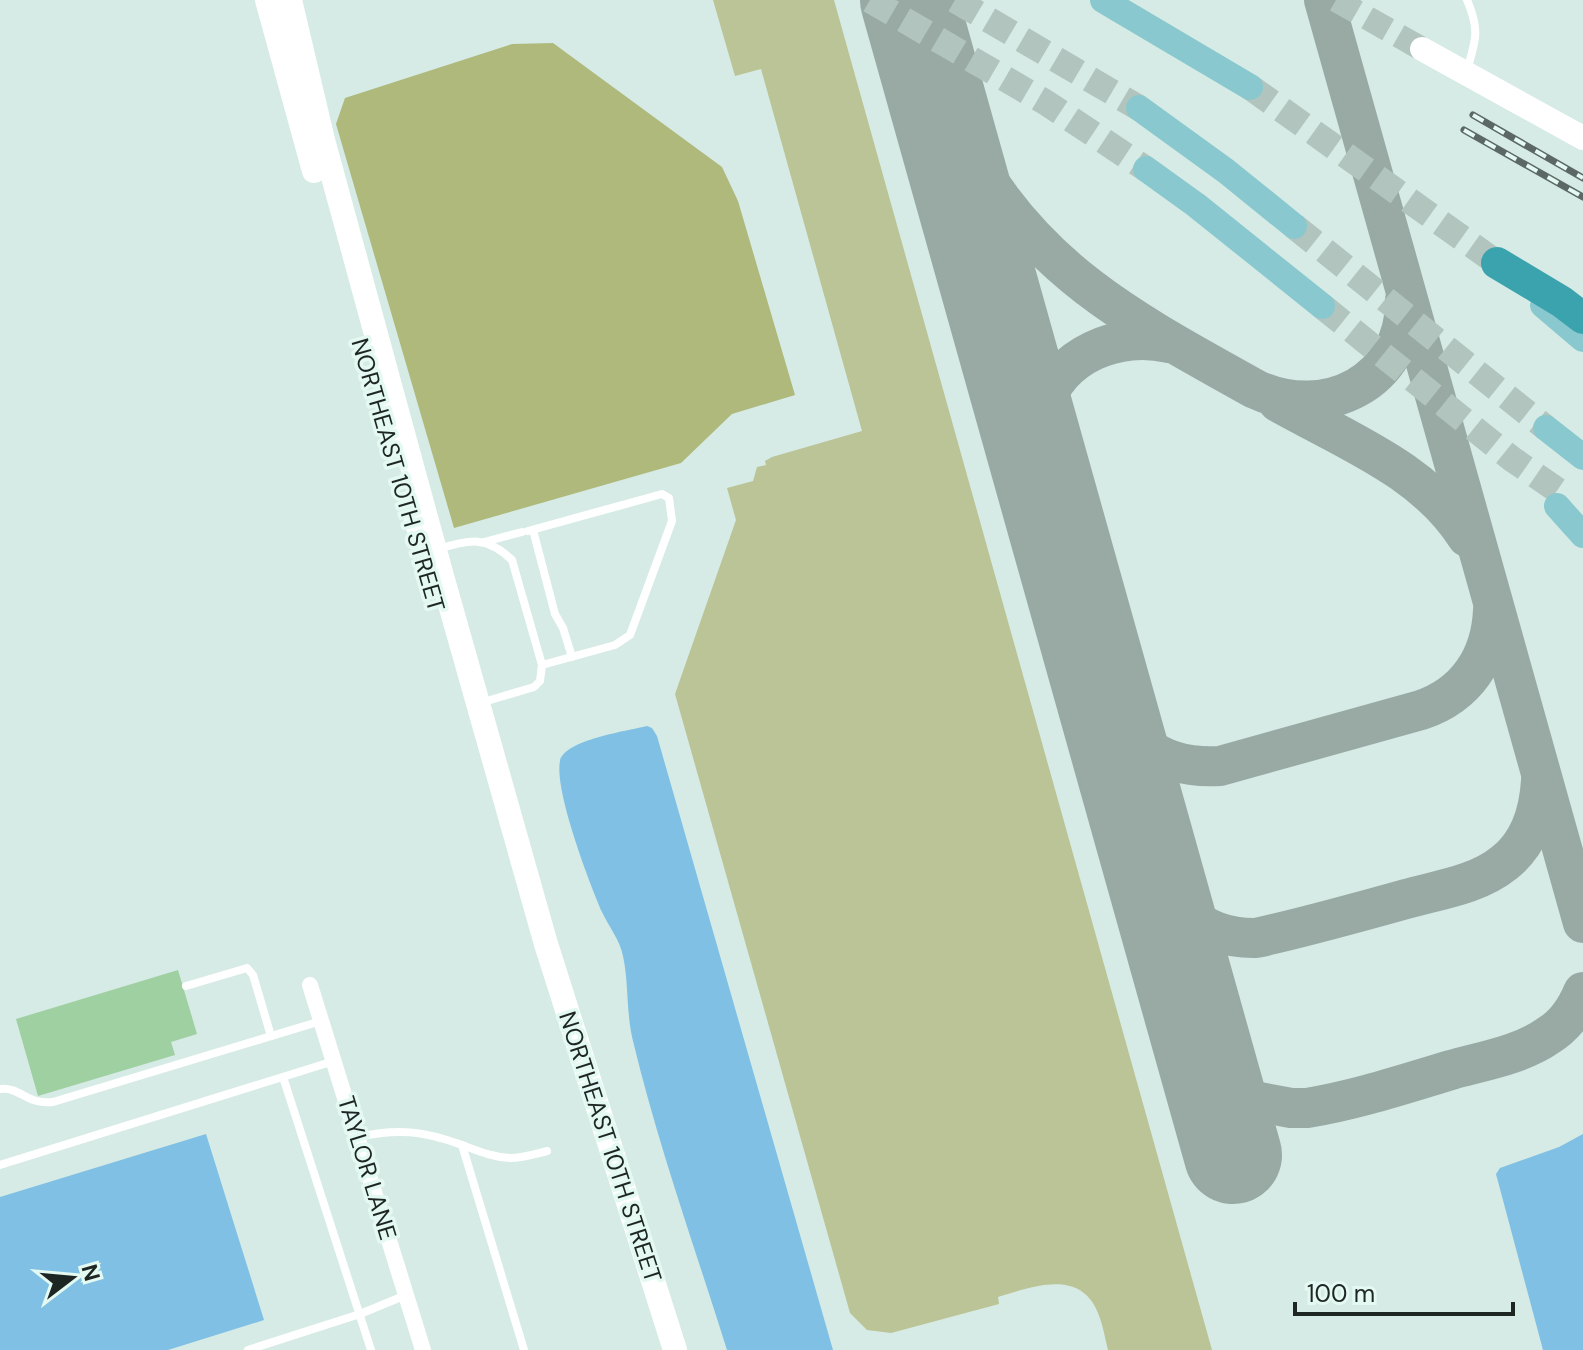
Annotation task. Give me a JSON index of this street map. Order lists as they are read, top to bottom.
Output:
{
  "streets": {
    "street": ["NORTHEAST 10TH STREET", "TAYLOR LANE"]
  },
  "scale_bar": "100 m",
  "north": "right"
}
